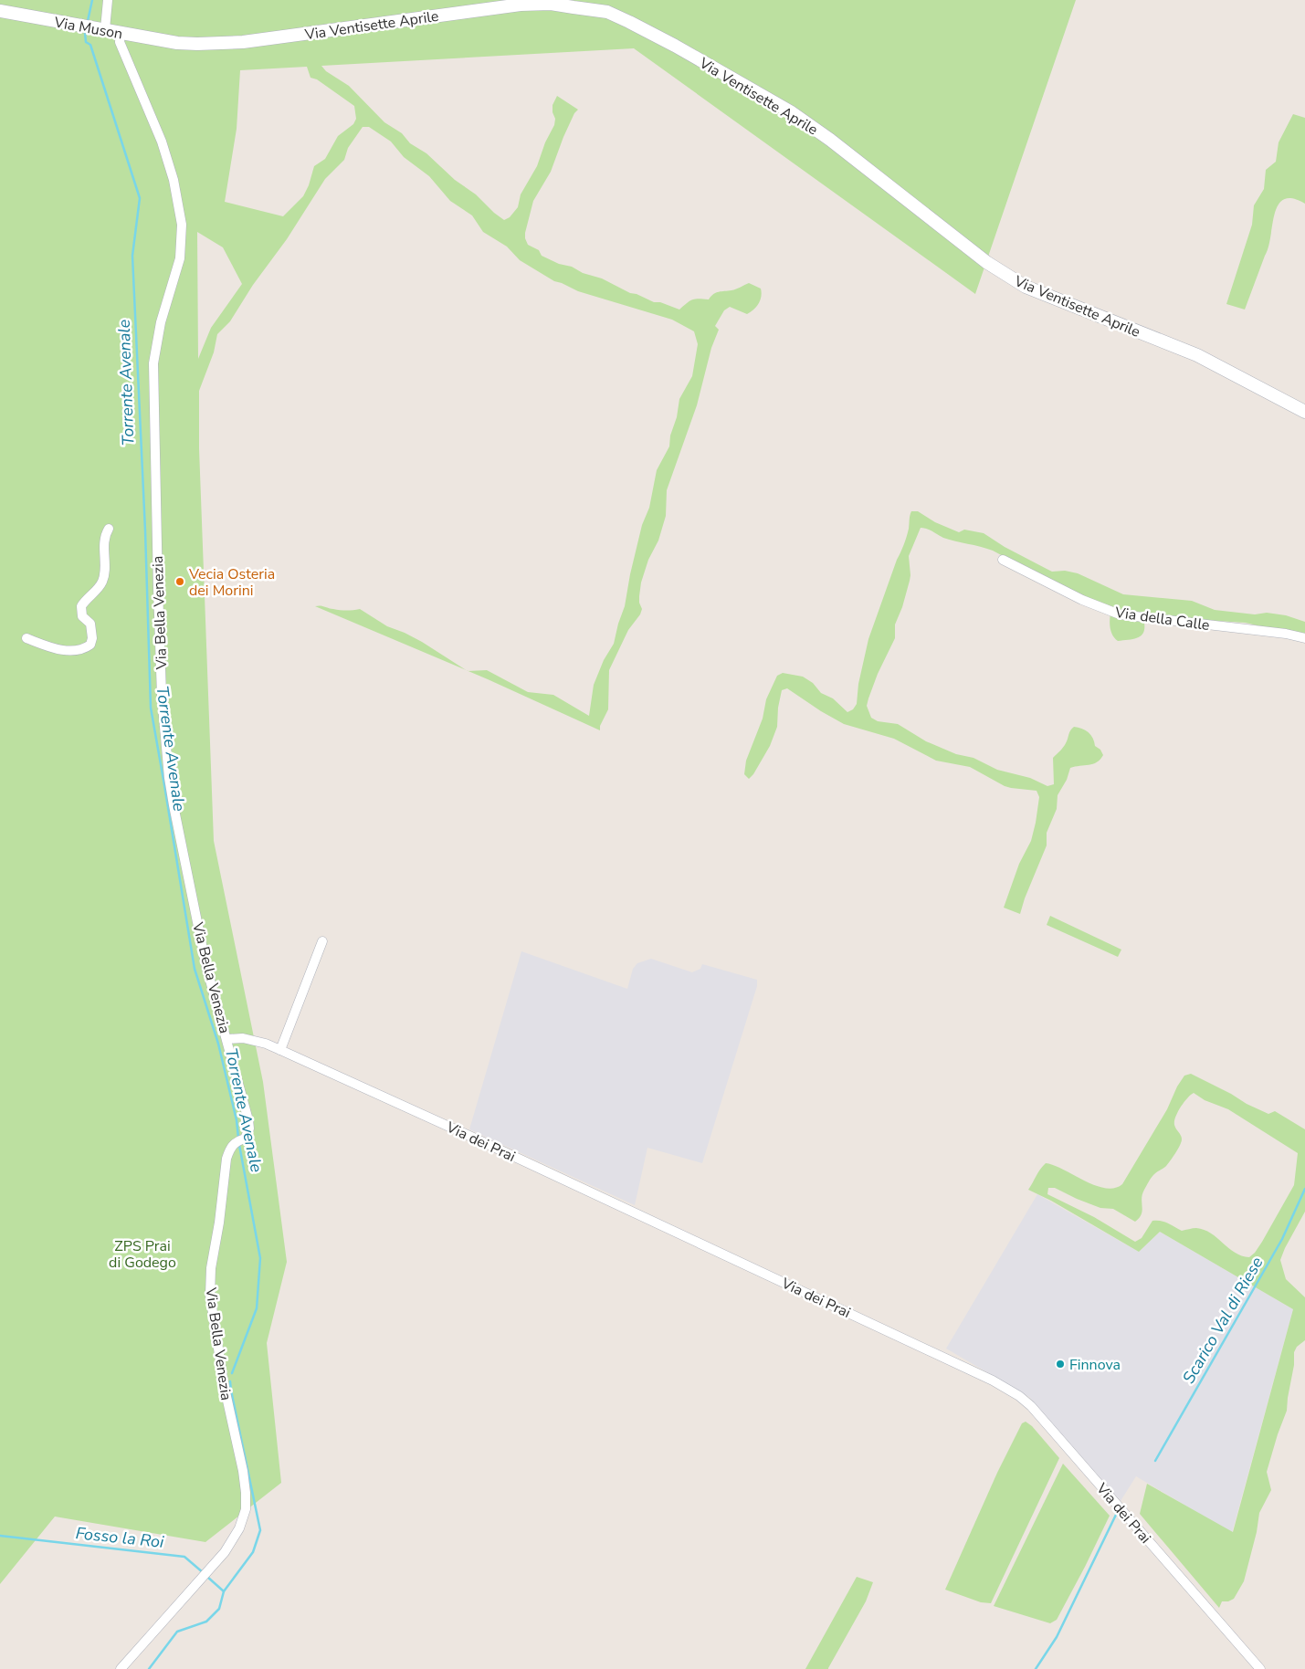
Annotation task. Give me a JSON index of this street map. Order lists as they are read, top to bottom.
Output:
{
  "streets": {
    "main road": ["Via Ventisette Aprile", "Via Muson"],
    "street": ["Via Bella Venezia", "Via della Calle", "Via dei Prai"]
  },
  "crossings": [
    ["Via Ventisette Aprile", "Via Muson"],
    ["Via Muson", "Via Bella Venezia"],
    ["Via Bella Venezia", "Via dei Prai"]
  ],
  "water": ["Torrente Avenale", "Scarico Val di Riese", "Fosso la Roi"],
  "parks": ["ZPS Prai di Godego"],
  "places": ["Vecia Osteria dei Morini", "Finnova"]
}
